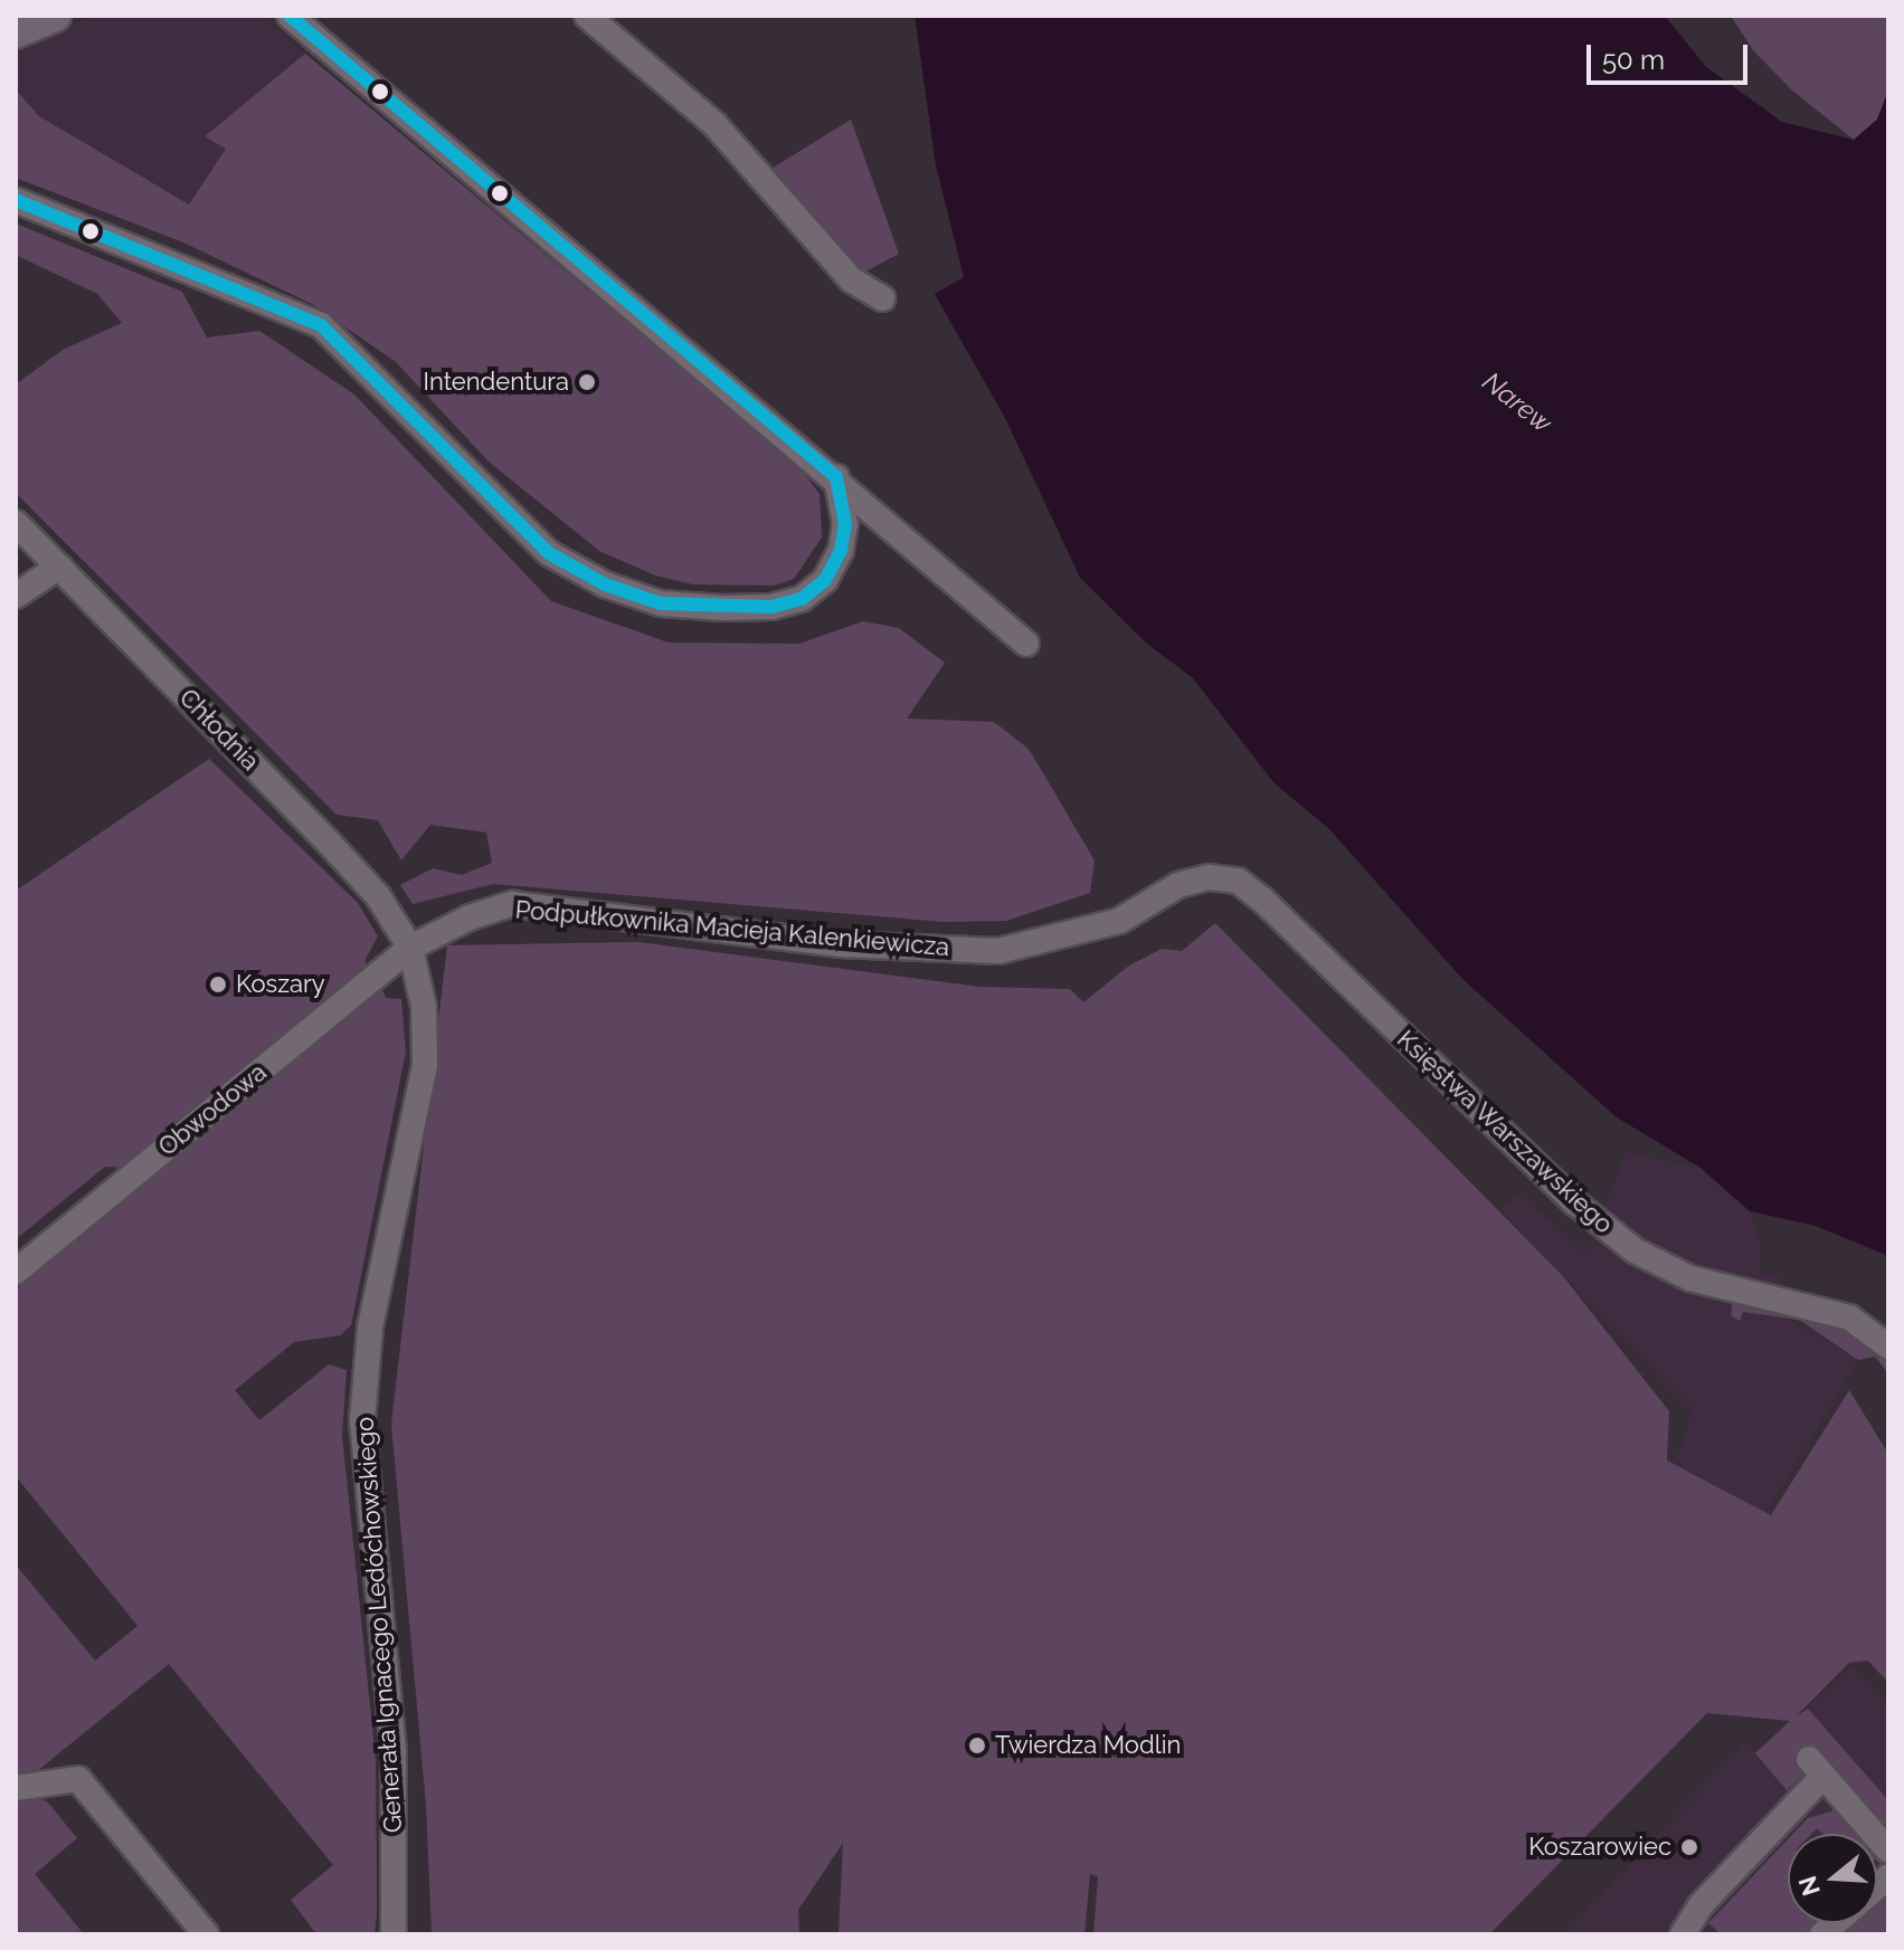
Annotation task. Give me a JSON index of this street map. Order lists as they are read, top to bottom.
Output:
{
  "streets": {
    "street": [
      "Chłodnia",
      "Podpułkownika Macieja Kalenkiewicza",
      "Obwodowa",
      "Księstwa Warszawskiego",
      "Generała Ignacego Ledóchowskiego"
    ]
  },
  "crossings": [
    ["Chłodnia", "Podpułkownika Macieja Kalenkiewicza"],
    ["Chłodnia", "Obwodowa"],
    ["Chłodnia", "Generała Ignacego Ledóchowskiego"],
    ["Podpułkownika Macieja Kalenkiewicza", "Obwodowa"],
    ["Podpułkownika Macieja Kalenkiewicza", "Księstwa Warszawskiego"],
    ["Podpułkownika Macieja Kalenkiewicza", "Generała Ignacego Ledóchowskiego"],
    ["Obwodowa", "Generała Ignacego Ledóchowskiego"]
  ],
  "water": ["Narew"],
  "places": [
    "Intendentura",
    "Koszary",
    "Twierdza Modlin",
    "Koszarowiec"
  ],
  "scale_bar": "50 m",
  "north": "left"
}
